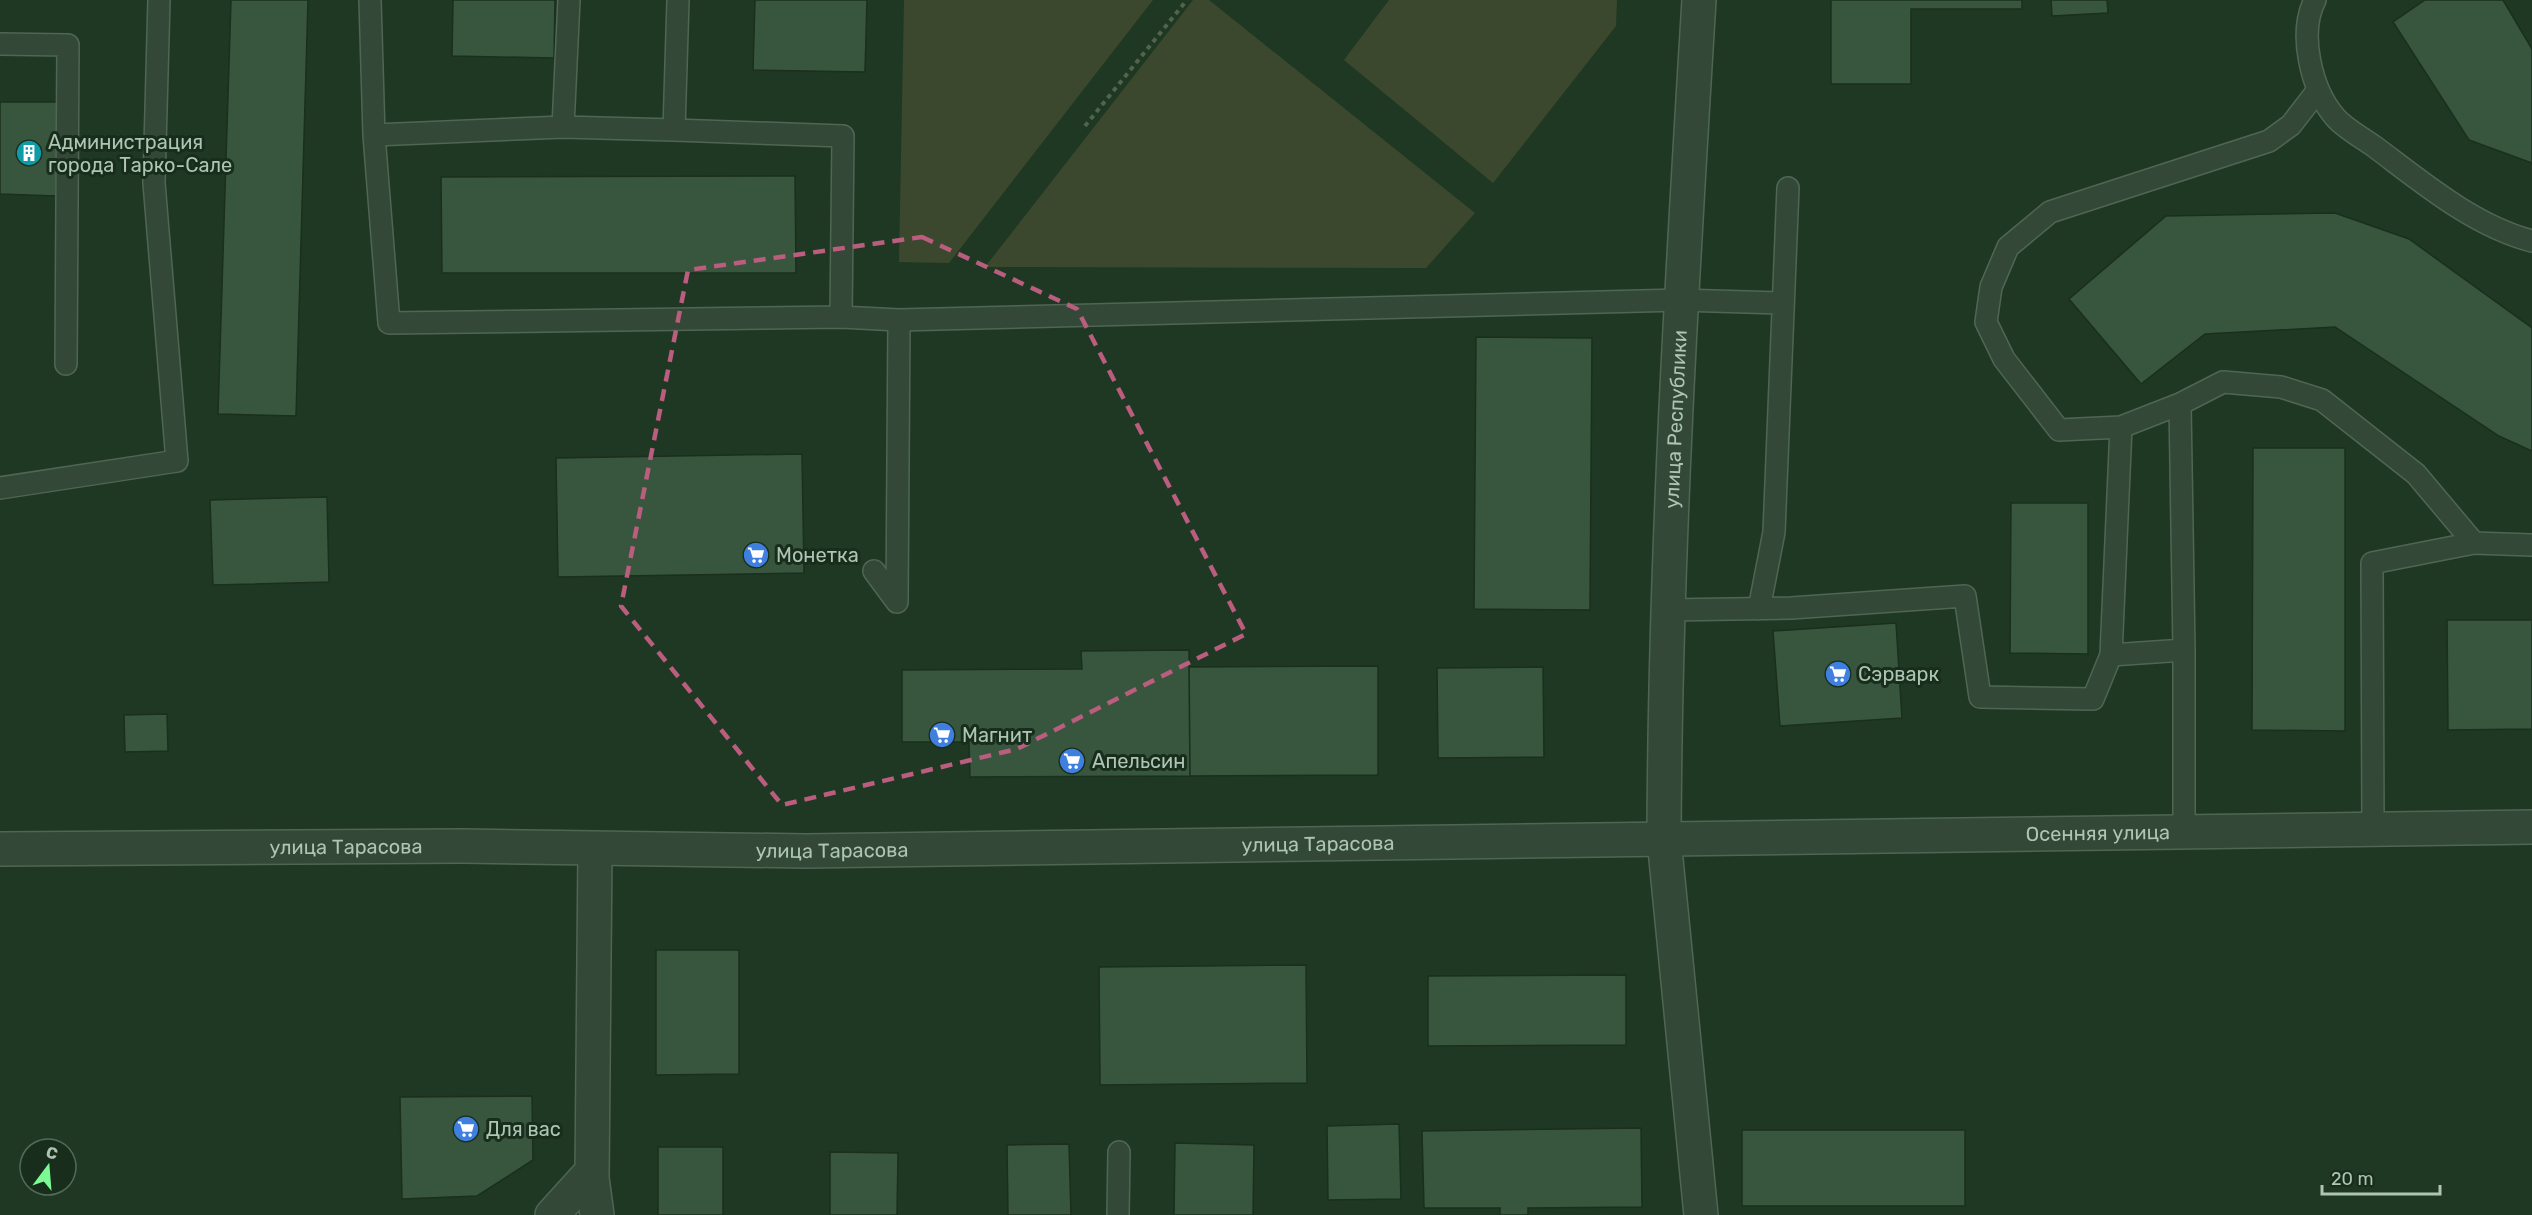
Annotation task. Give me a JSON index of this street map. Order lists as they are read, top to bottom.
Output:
{
  "streets": {
    "street": ["улица Республики", "Осенняя улица", "улица Тарасова"]
  },
  "crossings": [
    ["улица Республики", "Осенняя улица"],
    ["улица Республики", "улица Тарасова"],
    ["Осенняя улица", "улица Тарасова"]
  ],
  "places": {
    "building": ["Администрация города Тарко-Сале"],
    "supermarket": [
      "Монетка",
      "Сэрварк",
      "Магнит",
      "Апельсин",
      "Для вас"
    ]
  },
  "scale_bar": "20 m",
  "north": "top"
}
